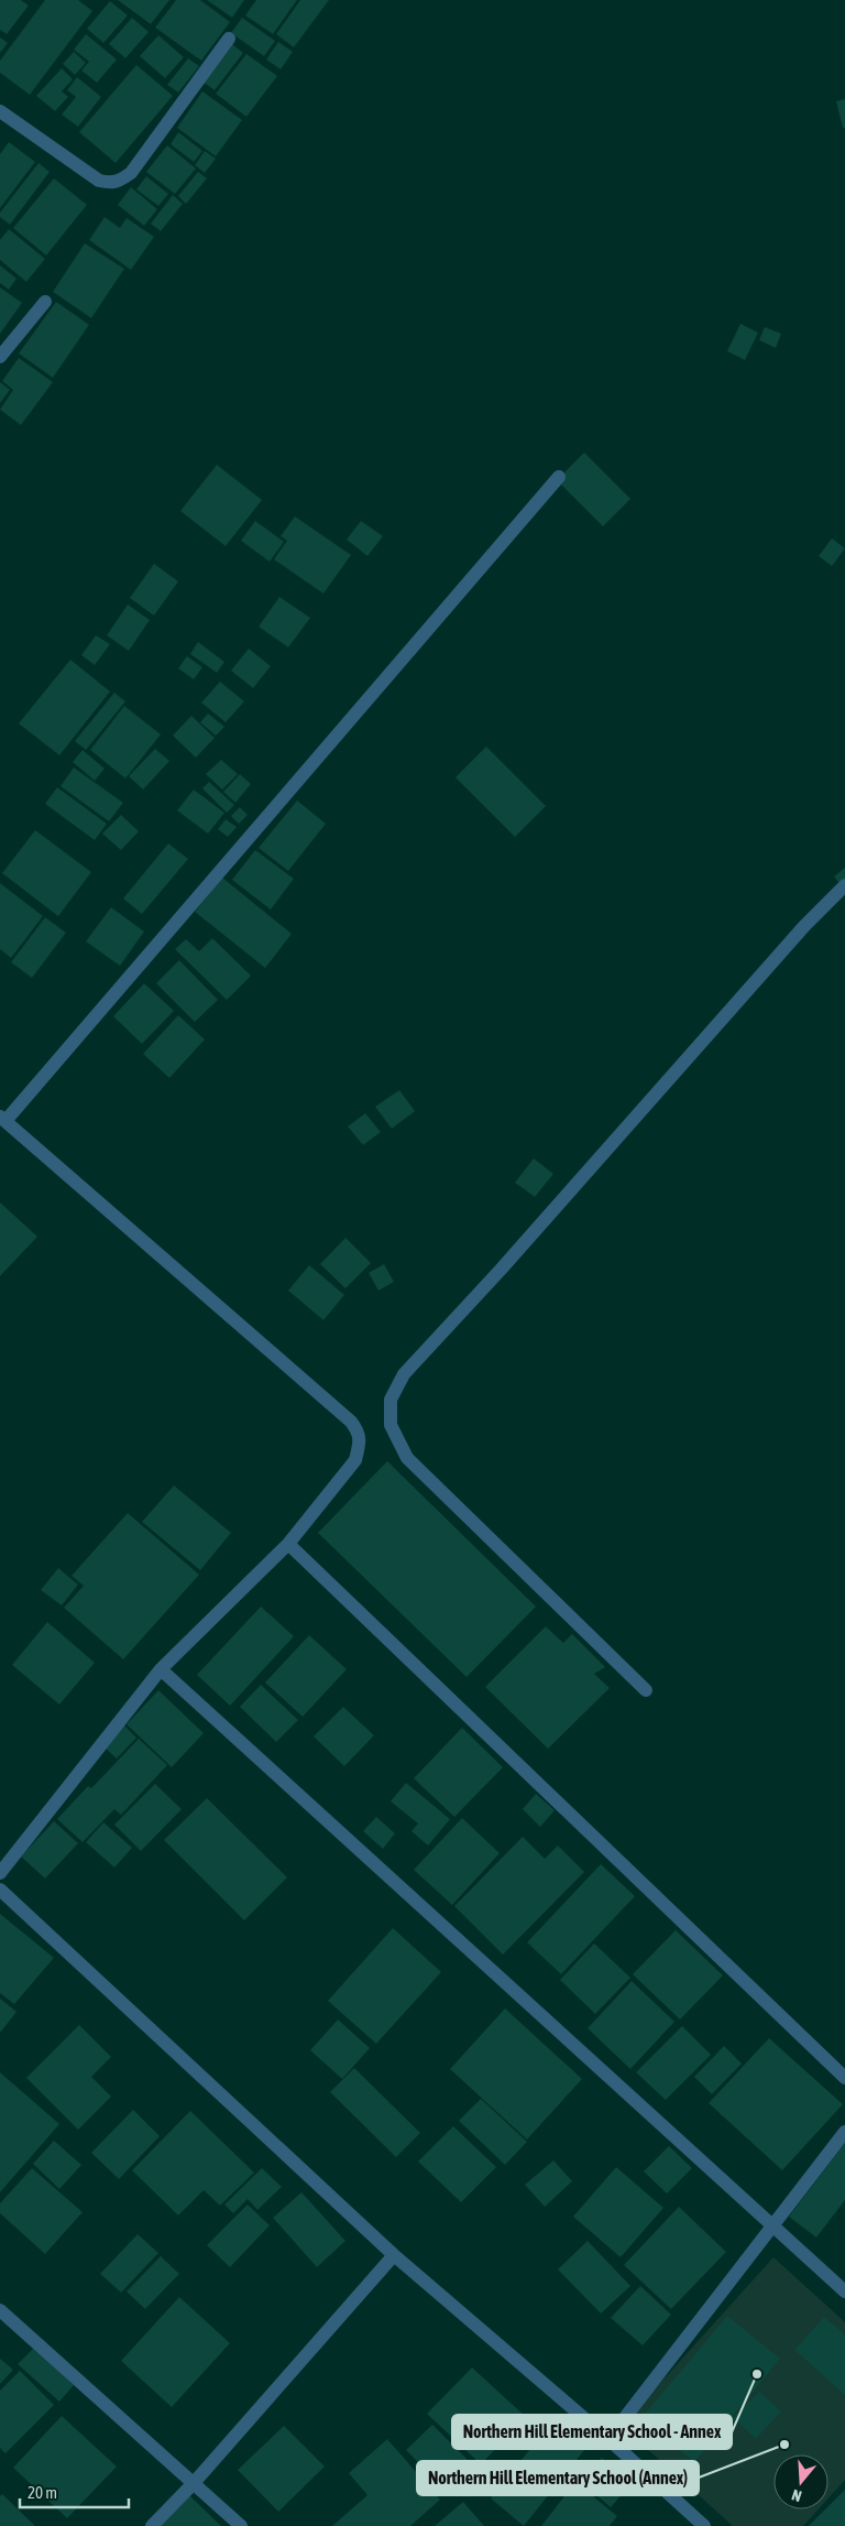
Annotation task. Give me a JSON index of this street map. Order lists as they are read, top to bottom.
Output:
{
  "places": ["Northern Hill Elementary School - Annex", "Northern Hill Elementary School (Annex)"],
  "scale_bar": "20 m",
  "north": "bottom"
}
